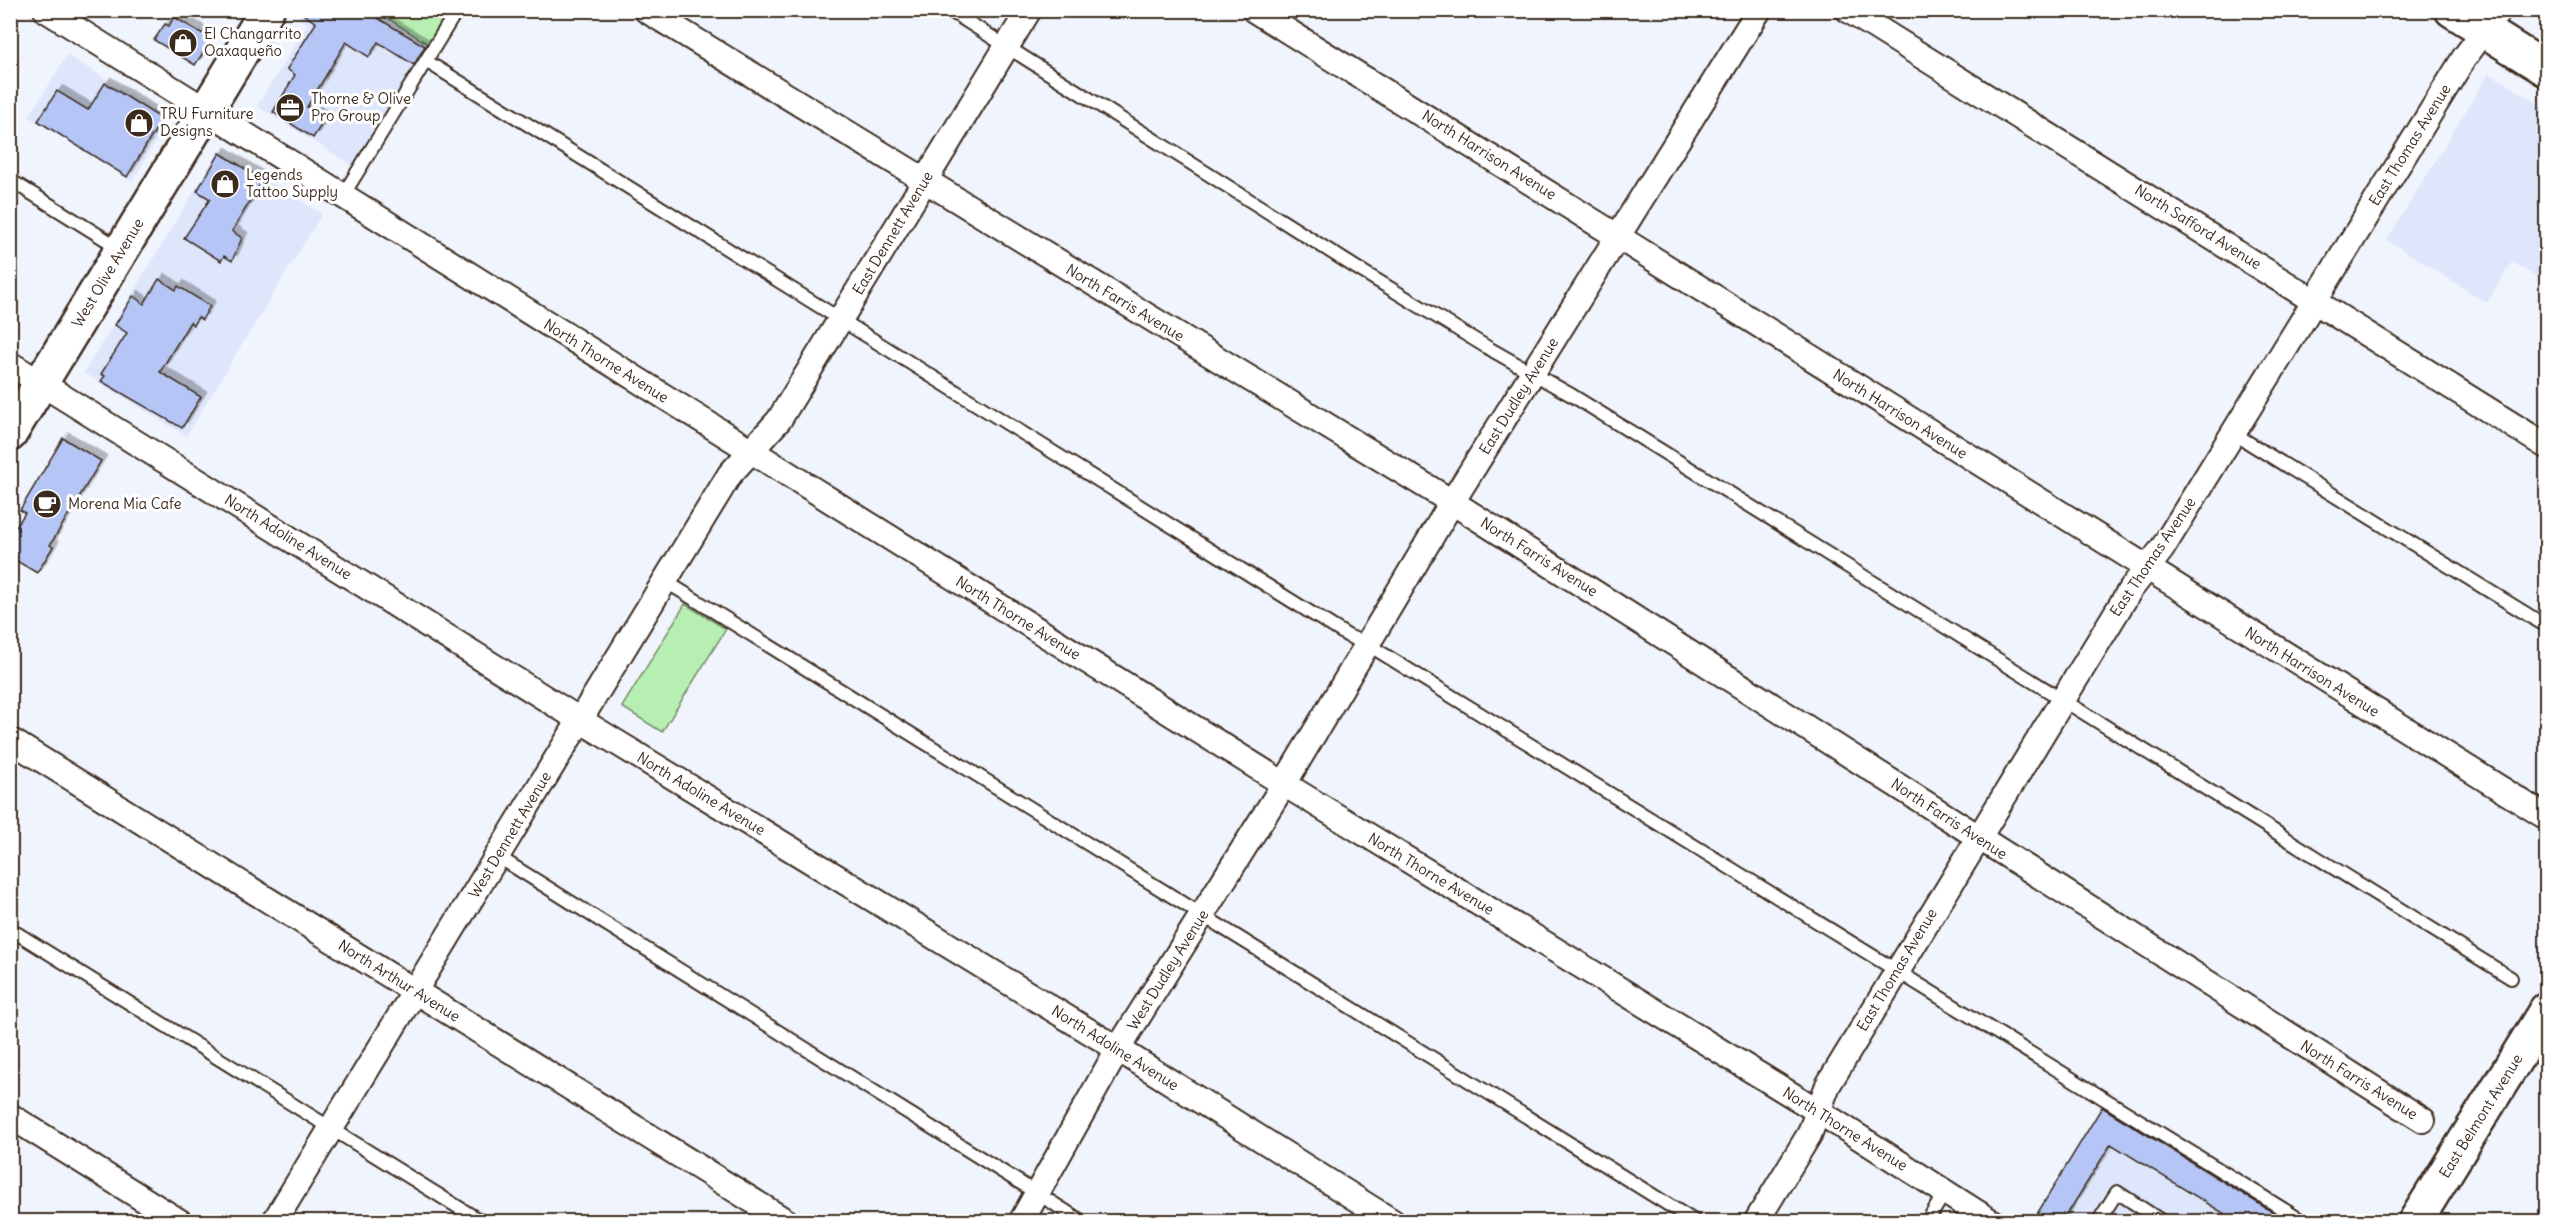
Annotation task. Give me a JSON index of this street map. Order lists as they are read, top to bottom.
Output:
{
  "streets": {
    "main road": ["West Olive Avenue", "East Belmont Avenue"],
    "street": [
      "East Thomas Avenue",
      "North Harrison Avenue",
      "North Safford Avenue",
      "East Dennett Avenue",
      "North Farris Avenue",
      "North Thorne Avenue",
      "East Dudley Avenue",
      "North Adoline Avenue",
      "West Dennett Avenue",
      "West Dudley Avenue",
      "North Arthur Avenue"
    ]
  },
  "crossings": [
    ["East Thomas Avenue", "North Harrison Avenue"],
    ["East Thomas Avenue", "North Safford Avenue"],
    ["East Thomas Avenue", "North Farris Avenue"],
    ["East Thomas Avenue", "North Thorne Avenue"],
    ["North Harrison Avenue", "East Dudley Avenue"],
    ["East Dennett Avenue", "North Farris Avenue"],
    ["East Dennett Avenue", "North Thorne Avenue"],
    ["East Dennett Avenue", "West Dennett Avenue"],
    ["West Olive Avenue", "North Thorne Avenue"],
    ["West Olive Avenue", "North Adoline Avenue"],
    ["North Farris Avenue", "East Dudley Avenue"],
    ["North Thorne Avenue", "East Dudley Avenue"],
    ["North Thorne Avenue", "West Dennett Avenue"],
    ["North Thorne Avenue", "West Dudley Avenue"],
    ["East Dudley Avenue", "West Dudley Avenue"],
    ["North Adoline Avenue", "West Dennett Avenue"],
    ["North Adoline Avenue", "West Dudley Avenue"],
    ["West Dennett Avenue", "North Arthur Avenue"]
  ],
  "places": {
    "shop": ["El Changarrito Oaxaqueño", "TRU Furniture Designs", "Legends Tattoo Supply"],
    "office": ["Thorne & Olive Pro Group"],
    "cafe": ["Morena Mia Cafe"]
  }
}
